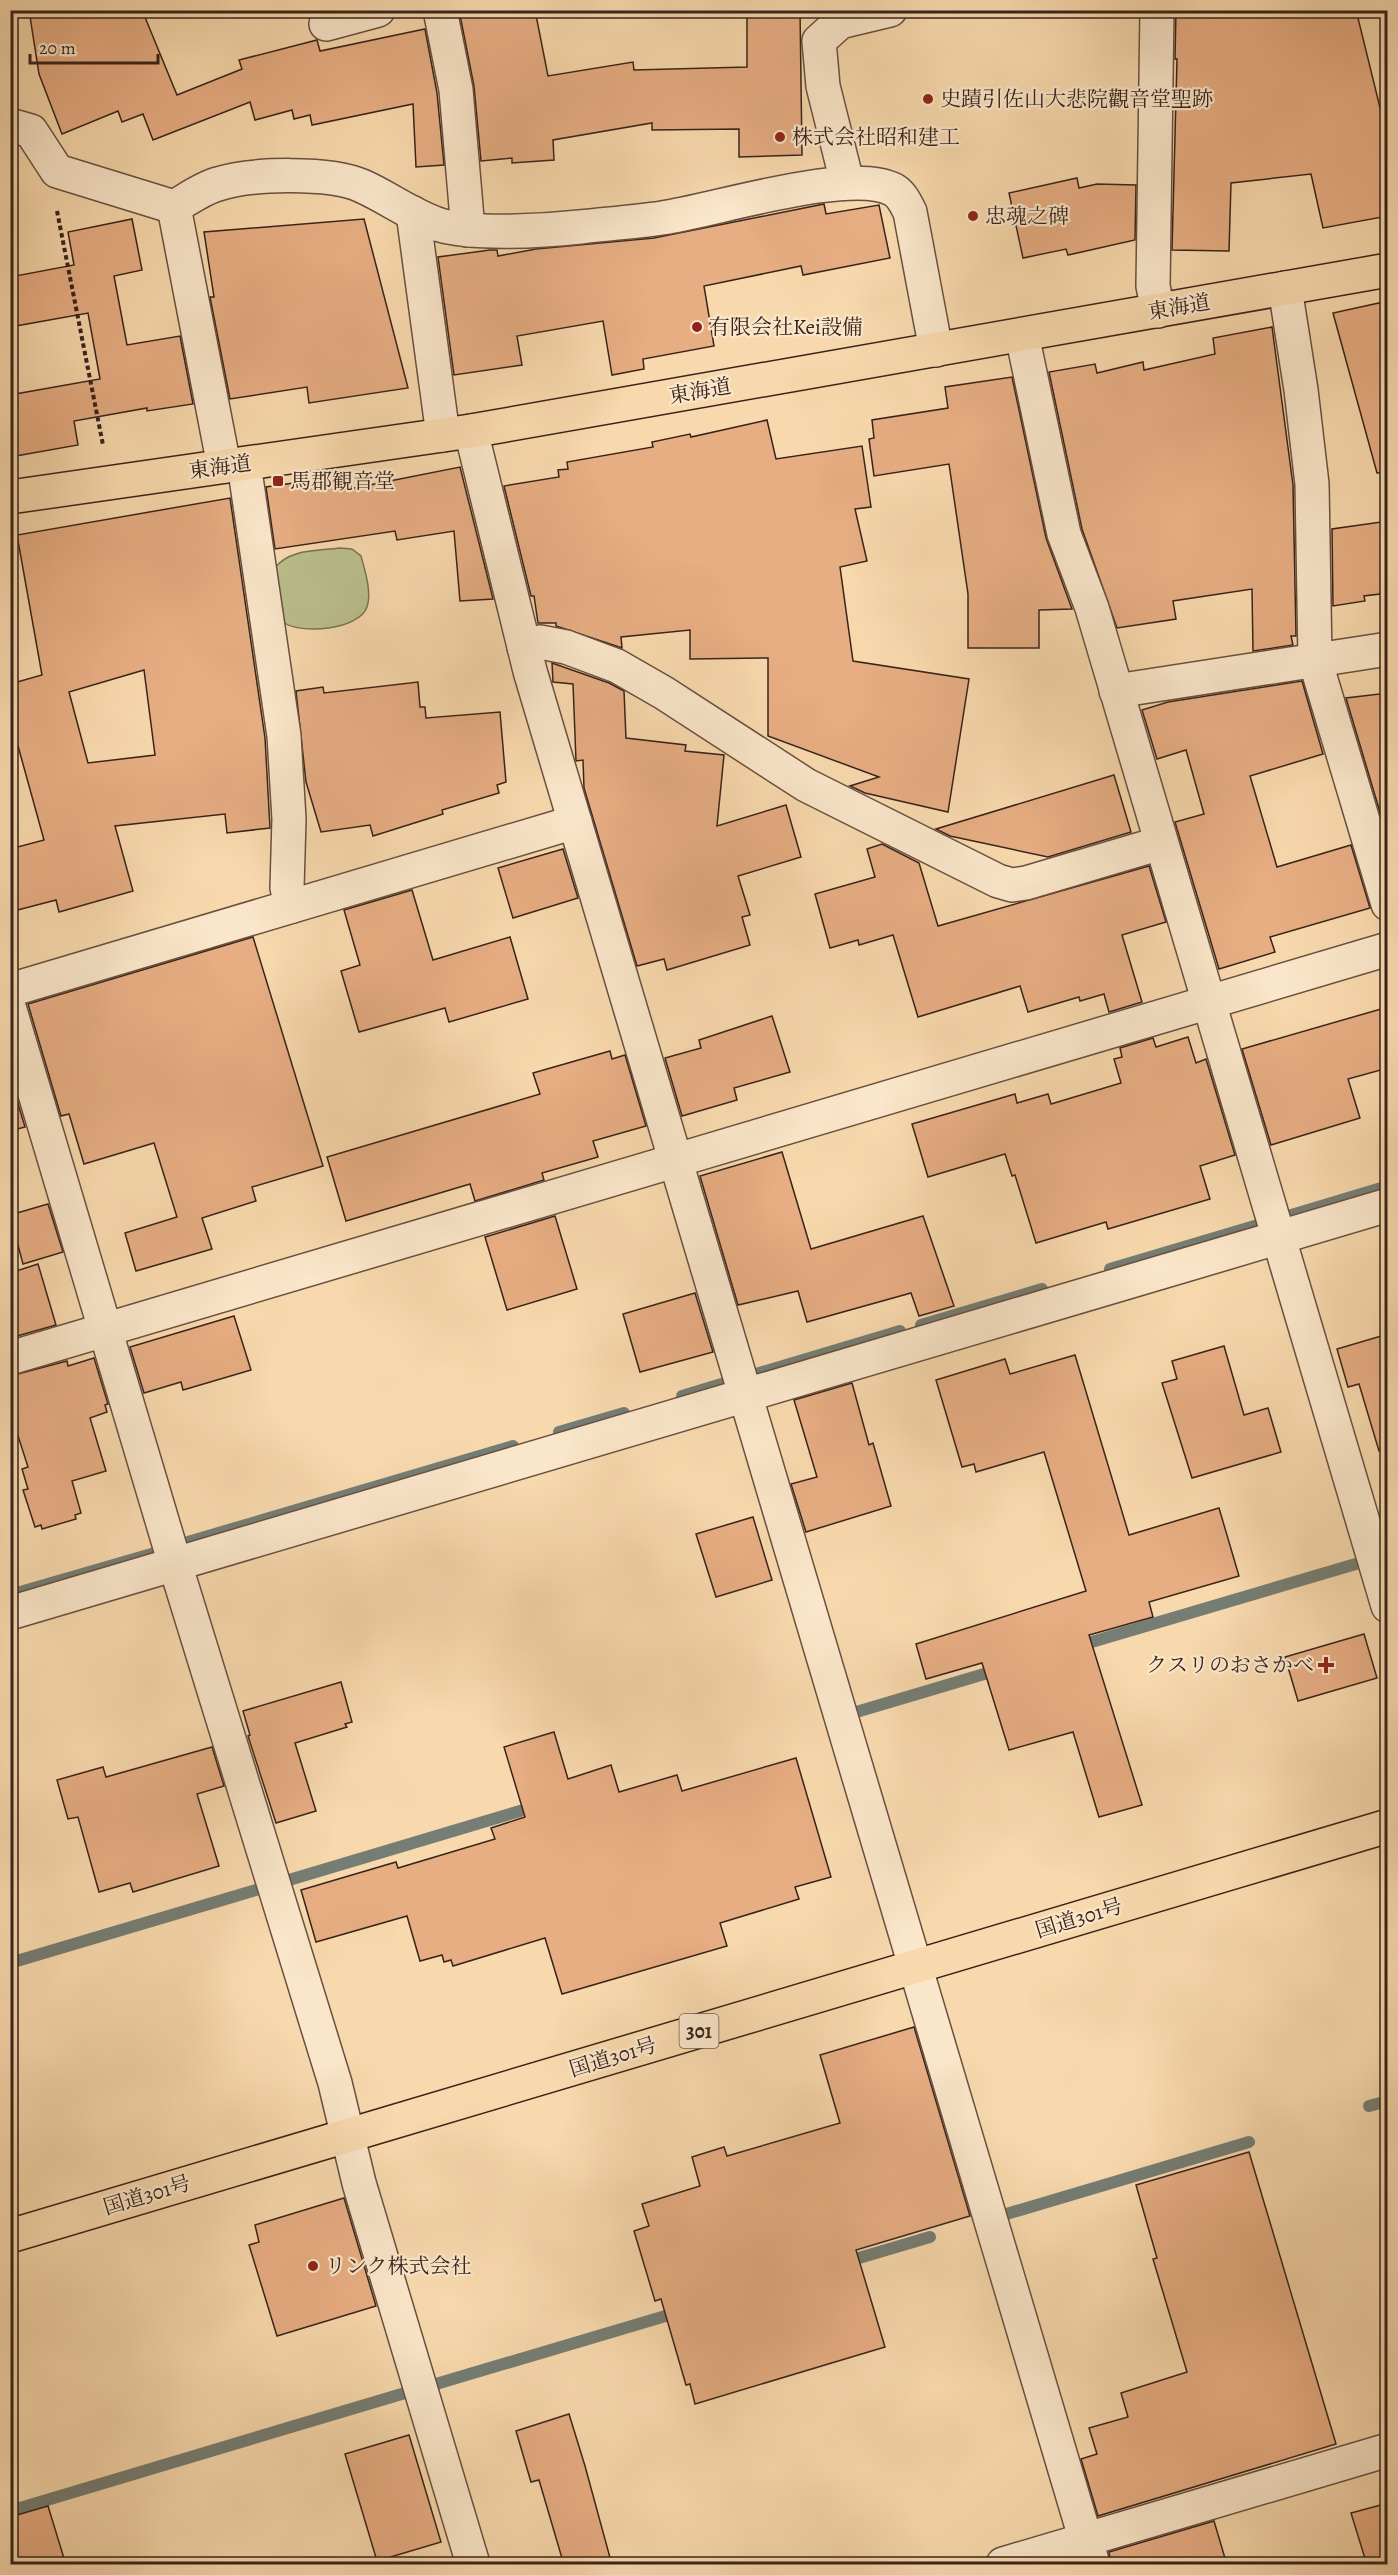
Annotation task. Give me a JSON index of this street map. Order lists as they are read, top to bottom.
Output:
{
  "streets": {
    "main road": ["東海道", "国道301号", "301"]
  },
  "places": {
    "other": [
      "史蹟引佐山大悲院觀音堂聖跡",
      "株式会社昭和建工",
      "忠魂之碑",
      "有限会社Kei設備",
      "リンク株式会社"
    ],
    "transit": ["馬郡観音堂"],
    "health": ["クスリのおさかべ"]
  },
  "scale_bar": "20 m"
}
